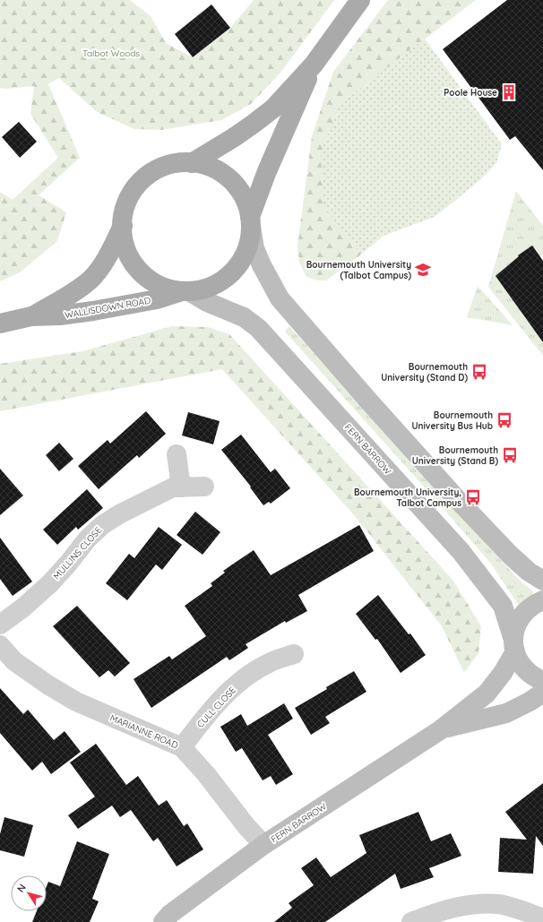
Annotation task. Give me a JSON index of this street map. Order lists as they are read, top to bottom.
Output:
{
  "streets": {
    "main road": ["WALLISDOWN ROAD"],
    "street": [
      "FERN BARROW",
      "MULLINS CLOSE",
      "CULL CLOSE",
      "MARIANNE ROAD"
    ]
  },
  "crossings": [
    ["WALLISDOWN ROAD", "FERN BARROW"],
    ["FERN BARROW", "MARIANNE ROAD"],
    ["CULL CLOSE", "MARIANNE ROAD"]
  ],
  "parks": ["Talbot Woods"],
  "places": {
    "building": ["Poole House"],
    "school or university": ["Bournemouth University (Talbot Campus)"],
    "bus stop": [
      "Bournemouth University (Stand D)",
      "Bournemouth University Bus Hub",
      "Bournemouth University (Stand B)",
      "Bournemouth University, Talbot Campus"
    ]
  },
  "north": "top left"
}
